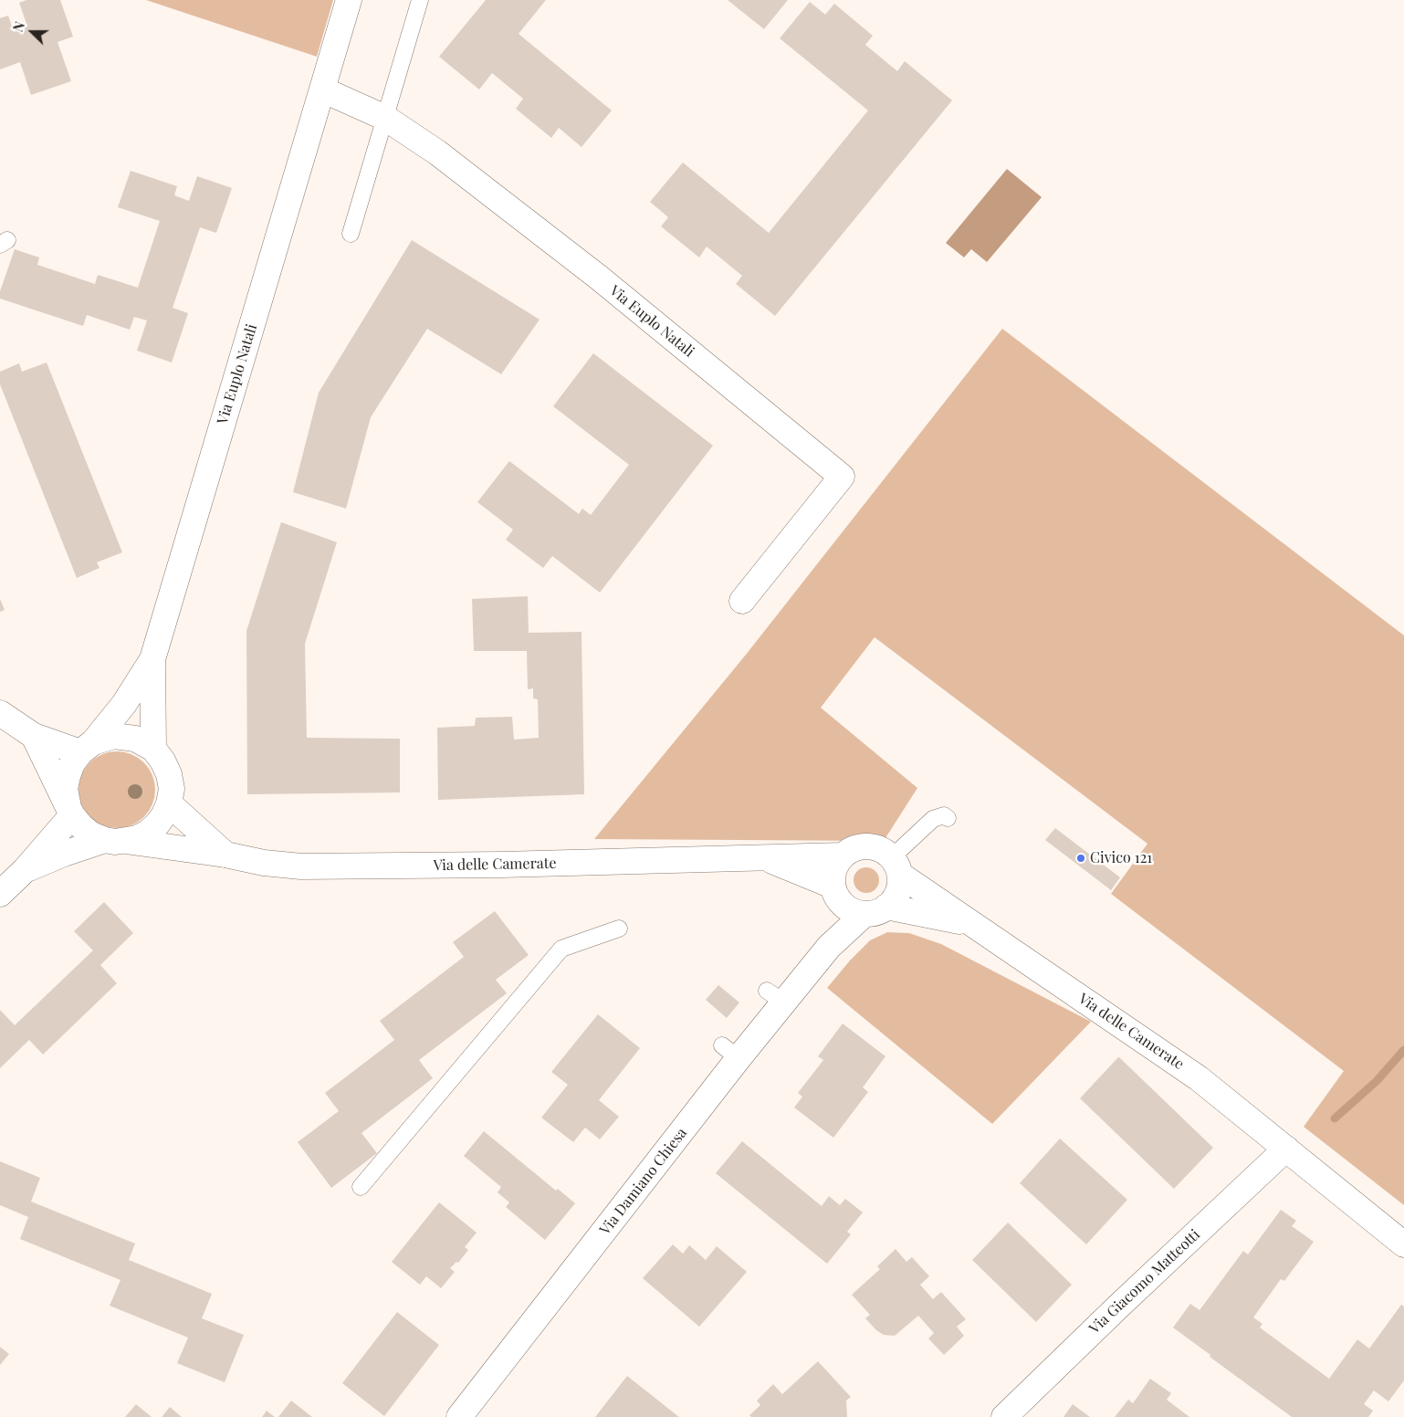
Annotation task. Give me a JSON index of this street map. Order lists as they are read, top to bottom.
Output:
{
  "streets": {
    "street": [
      "Via Euplo Natali",
      "Via delle Camerate",
      "Via Damiano Chiesa",
      "Via Giacomo Matteotti"
    ]
  },
  "crossings": [
    ["Via Euplo Natali", "Via delle Camerate"],
    ["Via delle Camerate", "Via Damiano Chiesa"],
    ["Via delle Camerate", "Via Giacomo Matteotti"]
  ],
  "places": ["Civico 121"],
  "north": "left"
}
